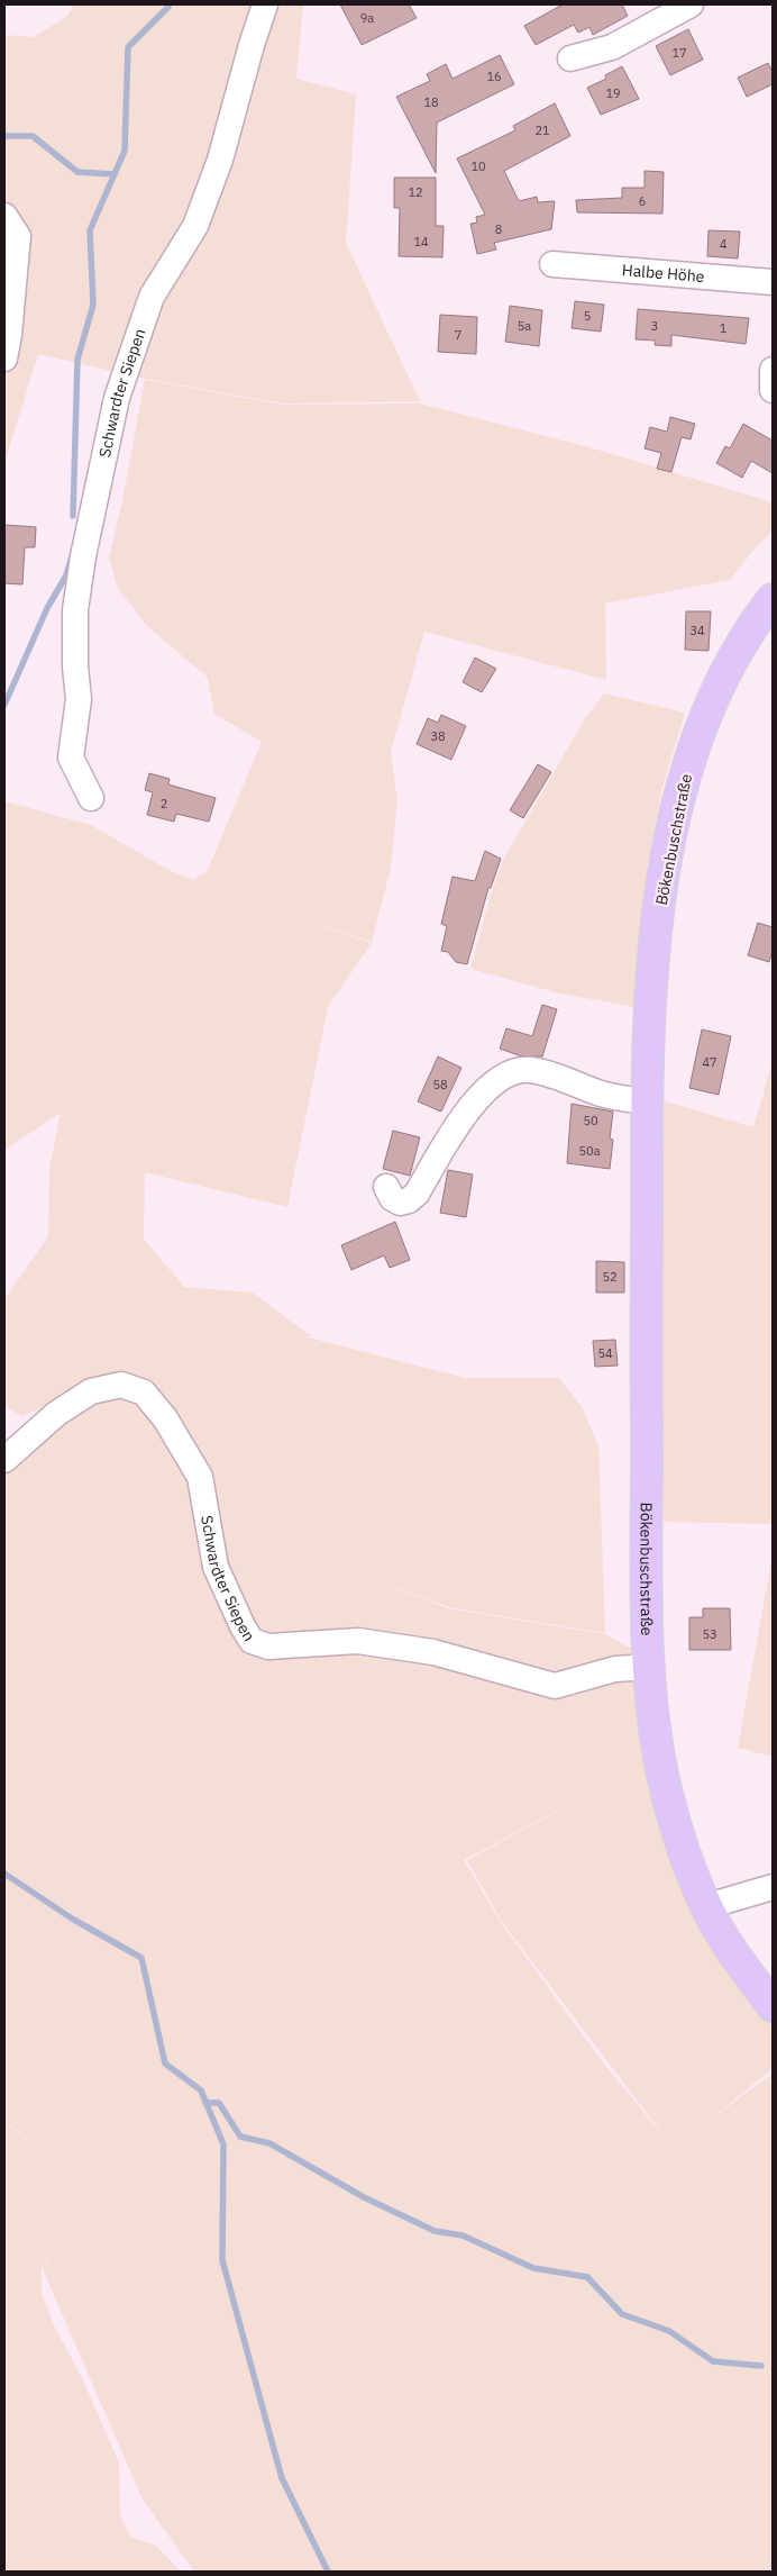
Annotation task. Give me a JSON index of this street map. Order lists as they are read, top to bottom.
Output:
{
  "streets": {
    "main road": ["Bökenbuschstraße"],
    "street": ["Halbe Höhe", "Schwardter Siepen"]
  },
  "crossings": [
    ["Schwardter Siepen", "Bökenbuschstraße"]
  ],
  "house_numbers": [
    "9a",
    "17",
    "16",
    "19",
    "18",
    "21",
    "10",
    "12",
    "6",
    "8",
    "14",
    "4",
    "5",
    "5a",
    "3",
    "1",
    "7",
    "34",
    "38",
    "2",
    "47",
    "58",
    "50",
    "50a",
    "52",
    "54",
    "53"
  ]
}
